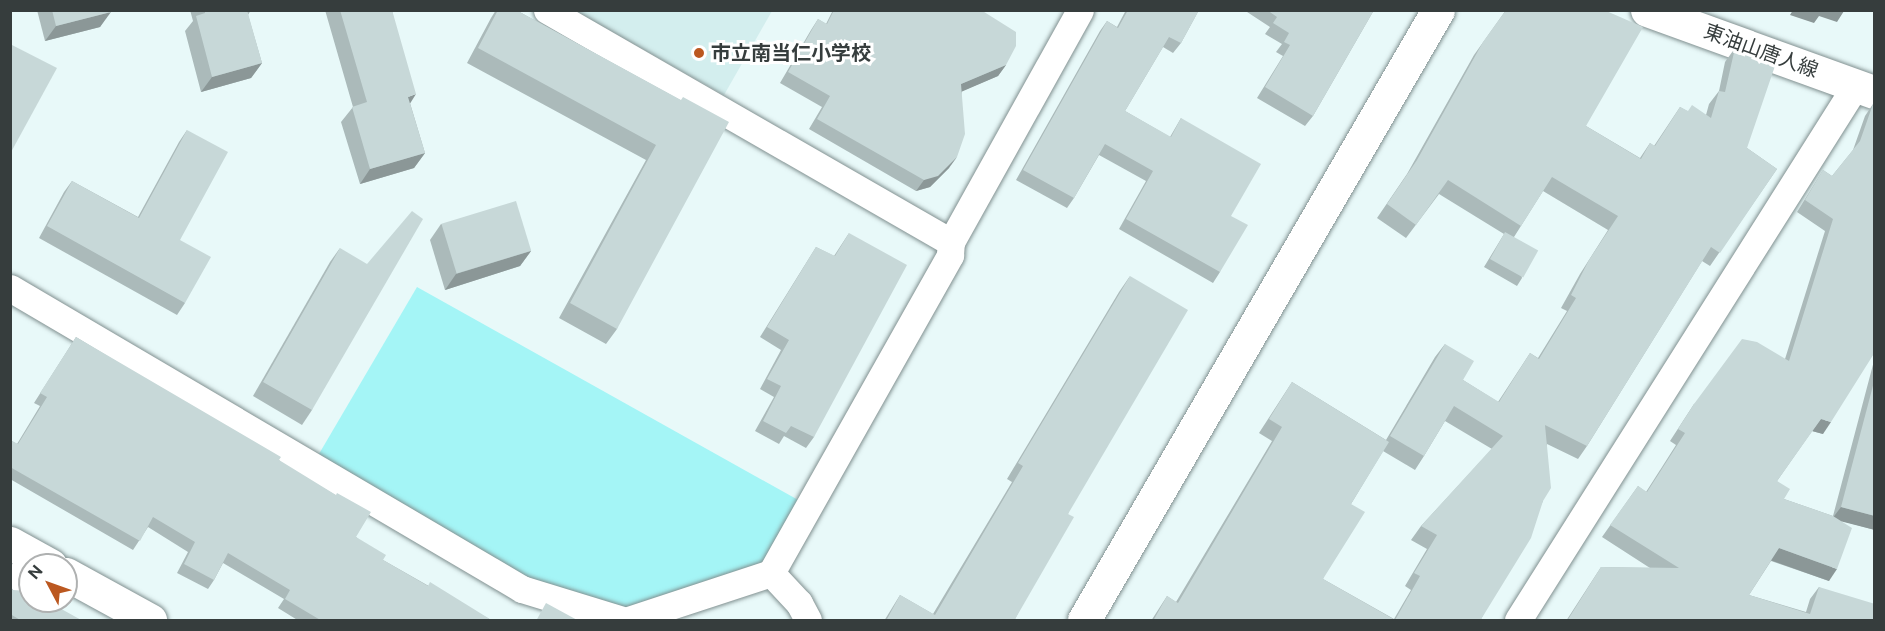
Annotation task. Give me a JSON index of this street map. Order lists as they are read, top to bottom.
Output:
{
  "streets": {
    "street": ["東油山唐人線"]
  },
  "places": ["市立南当仁小学校"],
  "north": "top left"
}
